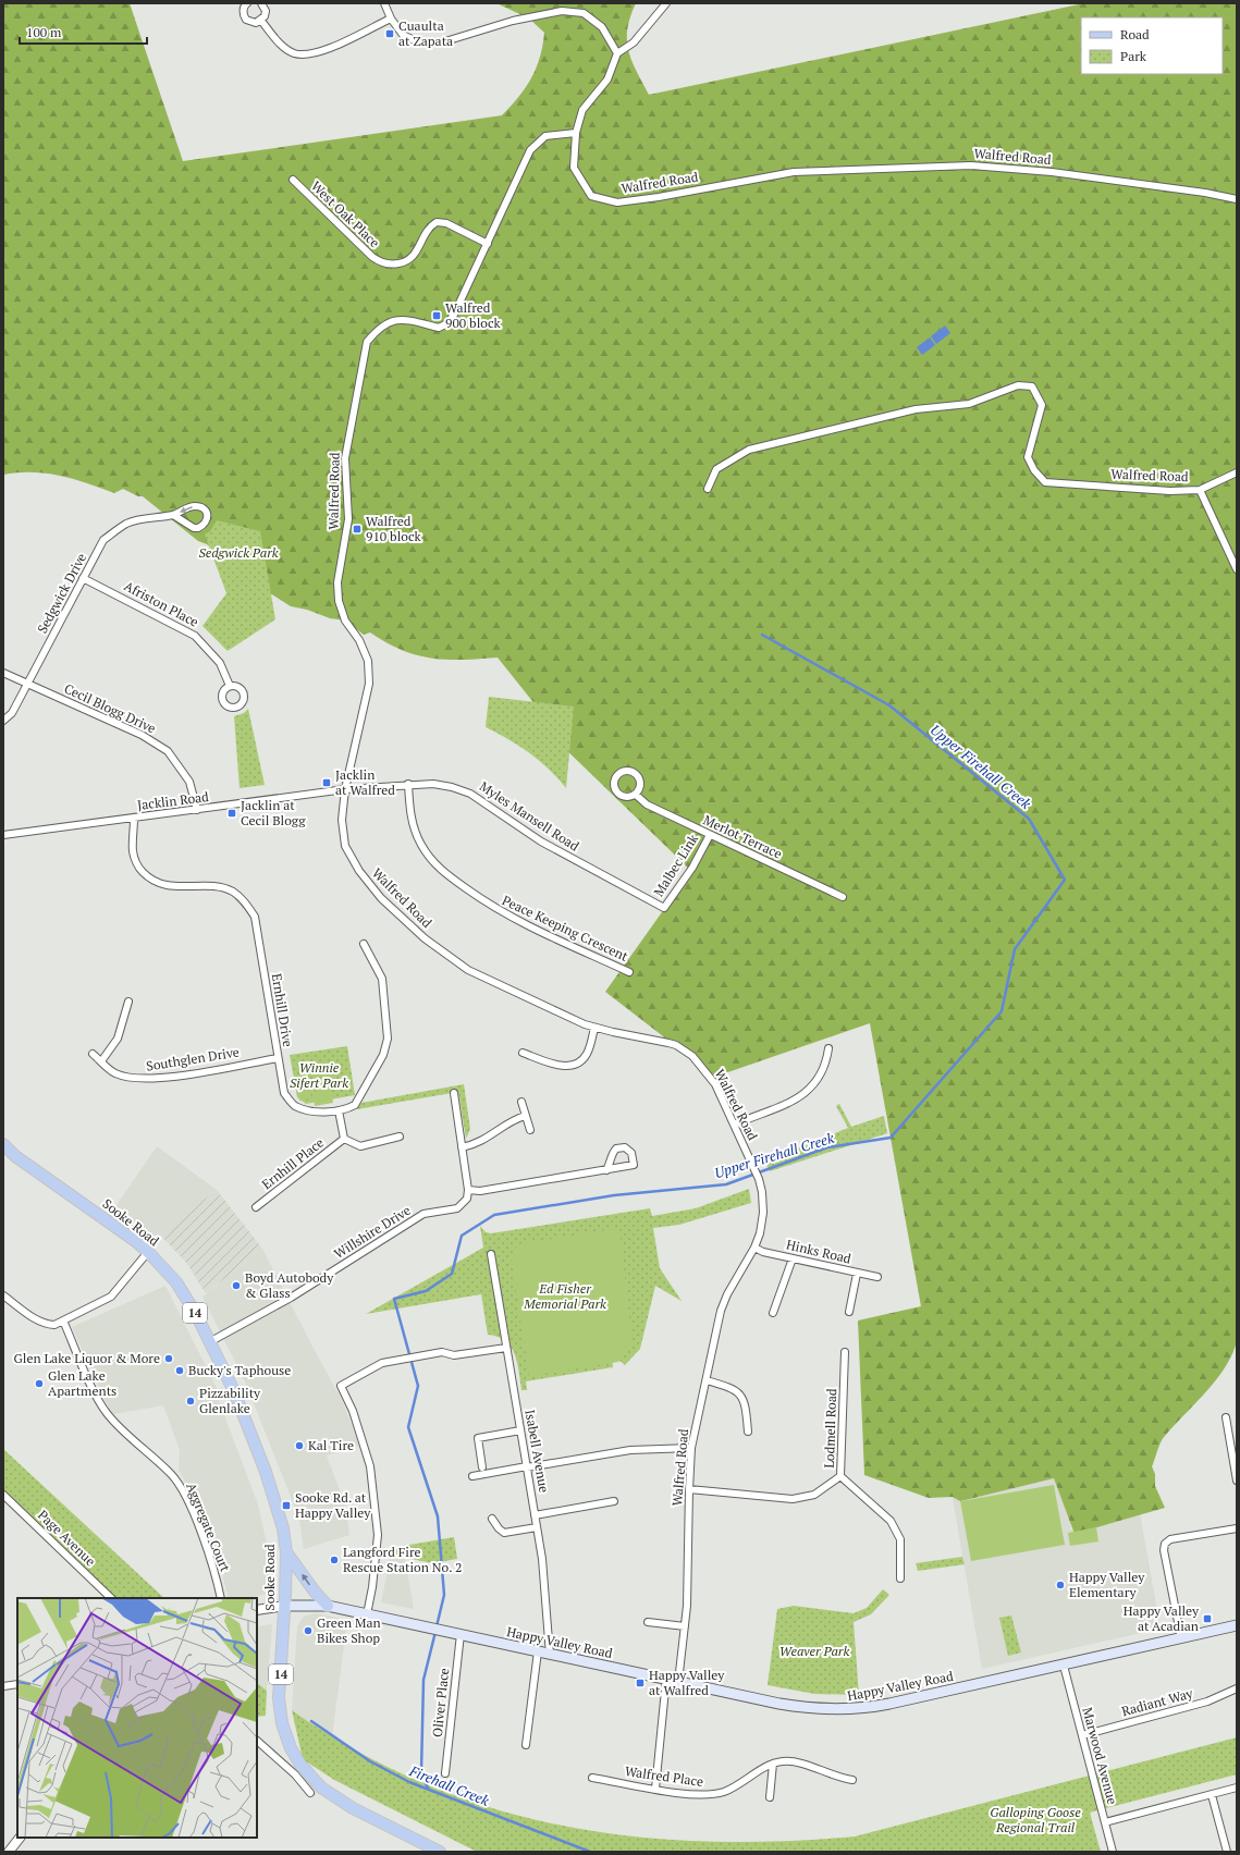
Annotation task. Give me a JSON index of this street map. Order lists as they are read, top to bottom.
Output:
{
  "streets": {
    "main road": ["Sooke Road", "14", "Happy Valley Road"],
    "street": [
      "Walfred Road",
      "West Oak Place",
      "Sedgwick Drive",
      "Afriston Place",
      "Cecil Blogg Drive",
      "Jacklin Road",
      "Myles Mansell Road",
      "Merlot Terrace",
      "Malbec Link",
      "Peace Keeping Crescent",
      "Ernhill Drive",
      "Southglen Drive",
      "Ernhill Place",
      "Willshire Drive",
      "Hinks Road",
      "Lodmell Road",
      "Isabell Avenue",
      "Aggregate Court",
      "Page Avenue",
      "Oliver Place",
      "Radiant Way",
      "Marwood Avenue",
      "Walfred Place"
    ]
  },
  "crossings": [
    ["Walfred Road", "West Oak Place"],
    ["Walfred Road", "Jacklin Road"],
    ["Walfred Road", "Myles Mansell Road"],
    ["Walfred Road", "Hinks Road"],
    ["Walfred Road", "Lodmell Road"],
    ["Walfred Road", "Happy Valley Road"],
    ["Sedgwick Drive", "Afriston Place"],
    ["Sedgwick Drive", "Cecil Blogg Drive"],
    ["Cecil Blogg Drive", "Jacklin Road"],
    ["Jacklin Road", "Myles Mansell Road"],
    ["Jacklin Road", "Ernhill Drive"],
    ["Myles Mansell Road", "Malbec Link"],
    ["Myles Mansell Road", "Peace Keeping Crescent"],
    ["Merlot Terrace", "Malbec Link"],
    ["Ernhill Drive", "Southglen Drive"],
    ["Ernhill Drive", "Ernhill Place"],
    ["Sooke Road", "Willshire Drive"],
    ["Sooke Road", "Happy Valley Road"],
    ["Isabell Avenue", "Happy Valley Road"],
    ["Happy Valley Road", "Oliver Place"],
    ["Happy Valley Road", "Marwood Avenue"],
    ["Radiant Way", "Marwood Avenue"]
  ],
  "water": ["Upper Firehall Creek", "Firehall Creek"],
  "parks": [
    "Sedgwick Park",
    "Winnie Sifert Park",
    "Ed Fisher Memorial Park",
    "Weaver Park",
    "Galloping Goose Regional Trail"
  ],
  "places": {
    "transit": [
      "Cuaulta at Zapata",
      "Walfred 900 block",
      "Walfred 910 block",
      "Jacklin at Walfred",
      "Jacklin at Cecil Blogg",
      "Sooke Rd. at Happy Valley",
      "Happy Valley at Acadian",
      "Happy Valley at Walfred"
    ],
    "other": [
      "Boyd Autobody & Glass",
      "Glen Lake Liquor & More",
      "Bucky's Taphouse",
      "Glen Lake Apartments",
      "Pizzability Glenlake",
      "Kal Tire",
      "Langford Fire Rescue Station No. 2",
      "Happy Valley Elementary",
      "Green Man Bikes Shop"
    ]
  },
  "legend": ["Road", "Park"],
  "scale_bar": "100 m"
}
